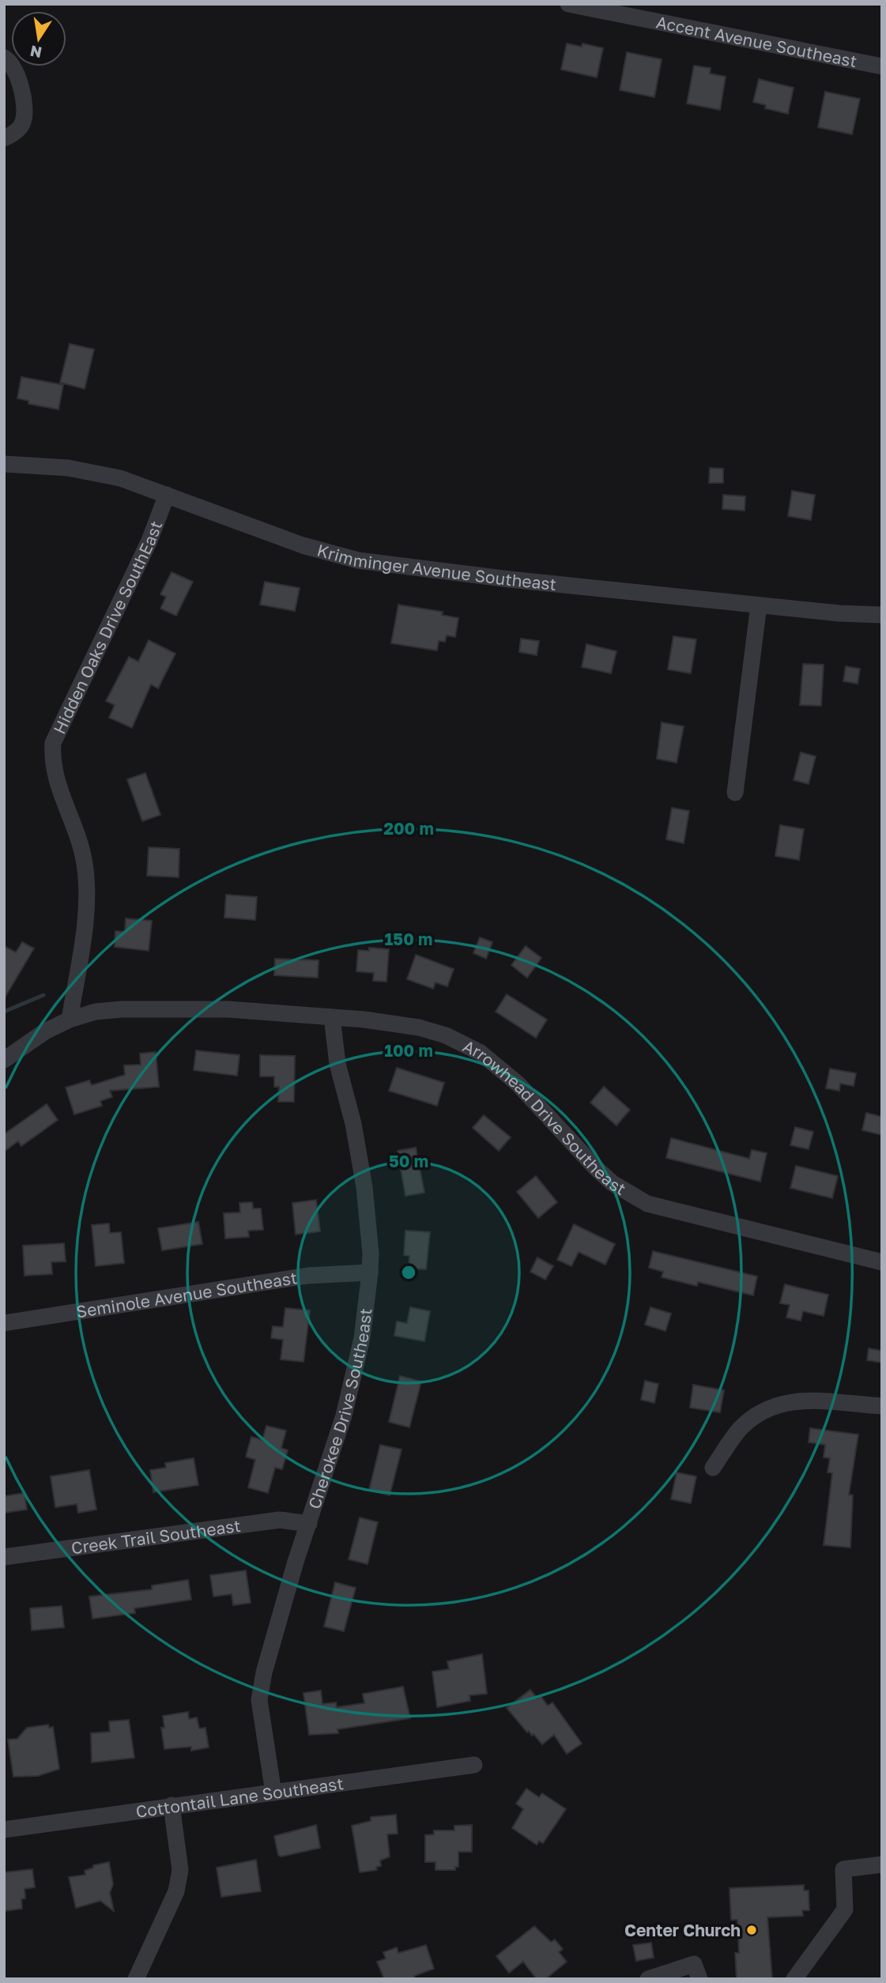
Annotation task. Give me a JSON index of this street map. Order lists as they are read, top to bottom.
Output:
{
  "streets": {
    "street": [
      "Accent Avenue Southeast",
      "Krimminger Avenue Southeast",
      "Hidden Oaks Drive SouthEast",
      "Arrowhead Drive Southeast",
      "Seminole Avenue Southeast",
      "Cherokee Drive Southeast",
      "Creek Trail Southeast",
      "Cottontail Lane Southeast"
    ]
  },
  "crossings": [
    ["Krimminger Avenue Southeast", "Hidden Oaks Drive SouthEast"],
    ["Hidden Oaks Drive SouthEast", "Arrowhead Drive Southeast"],
    ["Arrowhead Drive Southeast", "Cherokee Drive Southeast"],
    ["Seminole Avenue Southeast", "Cherokee Drive Southeast"],
    ["Cherokee Drive Southeast", "Creek Trail Southeast"],
    ["Cherokee Drive Southeast", "Cottontail Lane Southeast"]
  ],
  "places": ["Center Church"],
  "north": "bottom",
  "rings": [
    "200 m",
    "150 m",
    "100 m",
    "50 m"
  ]
}
